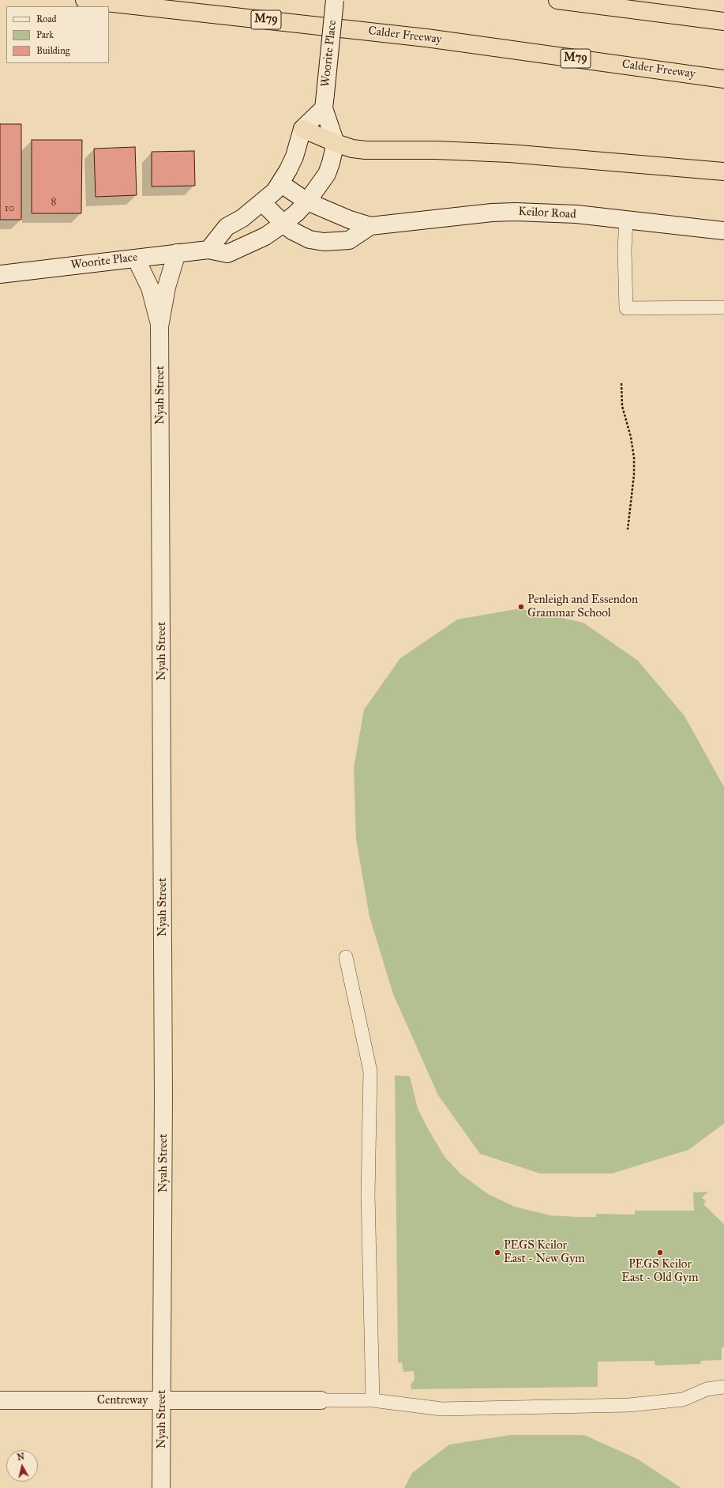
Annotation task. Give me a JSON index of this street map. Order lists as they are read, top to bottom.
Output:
{
  "streets": {
    "highway": ["M79", "Calder Freeway"],
    "street": [
      "Woorite Place",
      "Keilor Road",
      "Nyah Street",
      "Centreway"
    ]
  },
  "crossings": [
    ["Woorite Place", "Keilor Road"],
    ["Woorite Place", "Nyah Street"],
    ["Nyah Street", "Centreway"]
  ],
  "places": ["Penleigh and Essendon Grammar School", "PEGS Keilor East - New Gym", "PEGS Keilor East - Old Gym"],
  "house_numbers": ["8", "10"],
  "legend": ["Road", "Park", "Building"],
  "north": "top"
}
